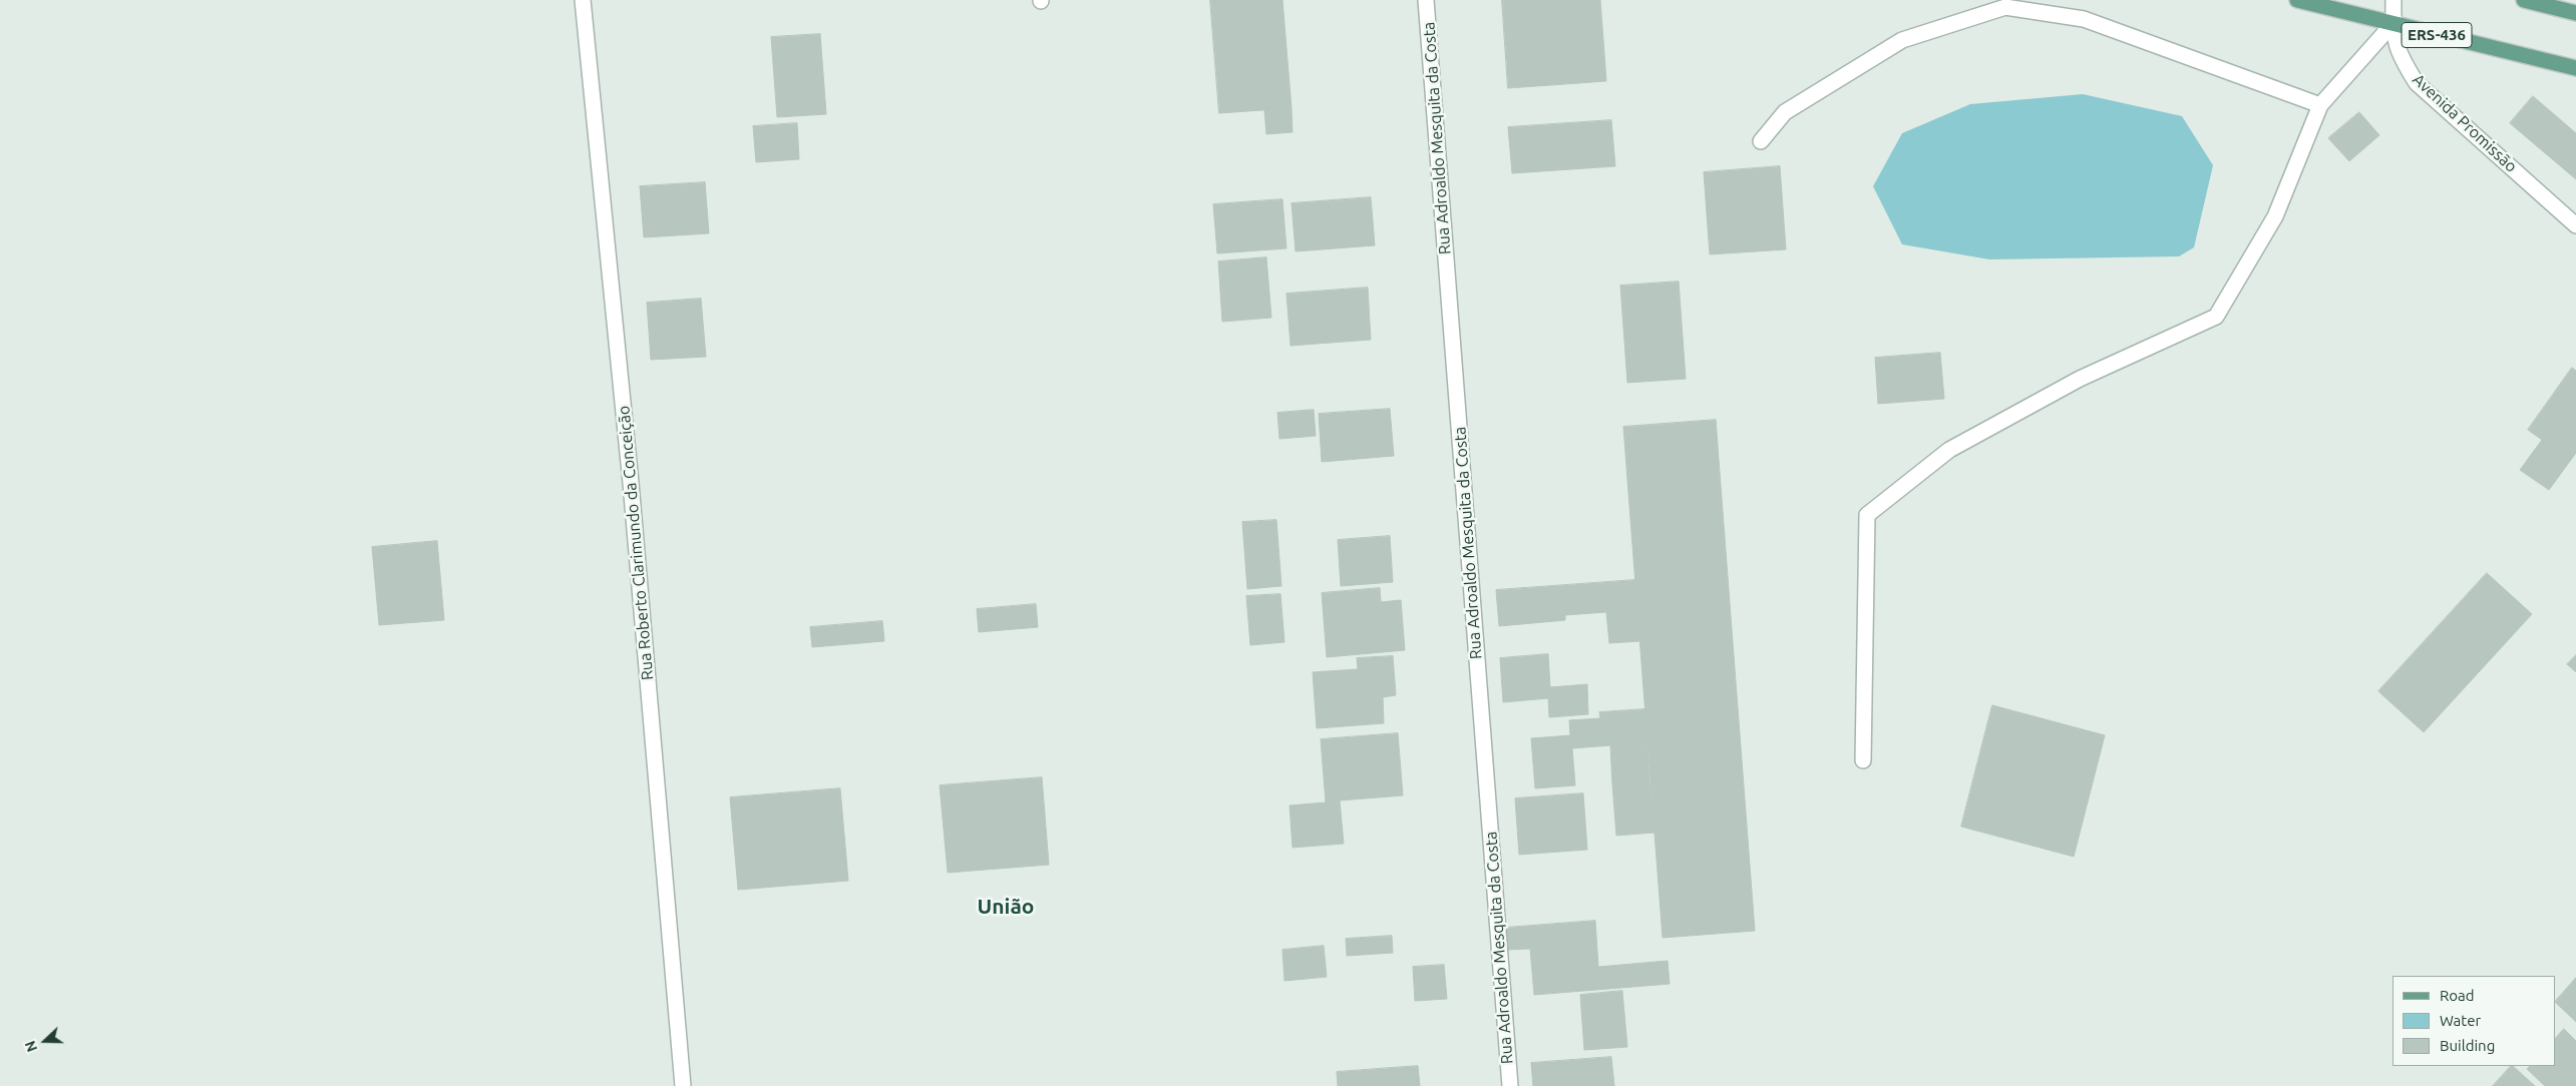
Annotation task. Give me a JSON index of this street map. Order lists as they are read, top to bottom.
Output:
{
  "streets": {
    "main road": ["ERS-436"],
    "street": ["Avenida Promissão", "Rua Adroaldo Mesquita da Costa", "Rua Roberto Clarimundo da Conceição"]
  },
  "crossings": [
    ["ERS-436", "Avenida Promissão"]
  ],
  "districts": ["União"],
  "legend": ["Road", "Water", "Building"],
  "north": "left"
}
